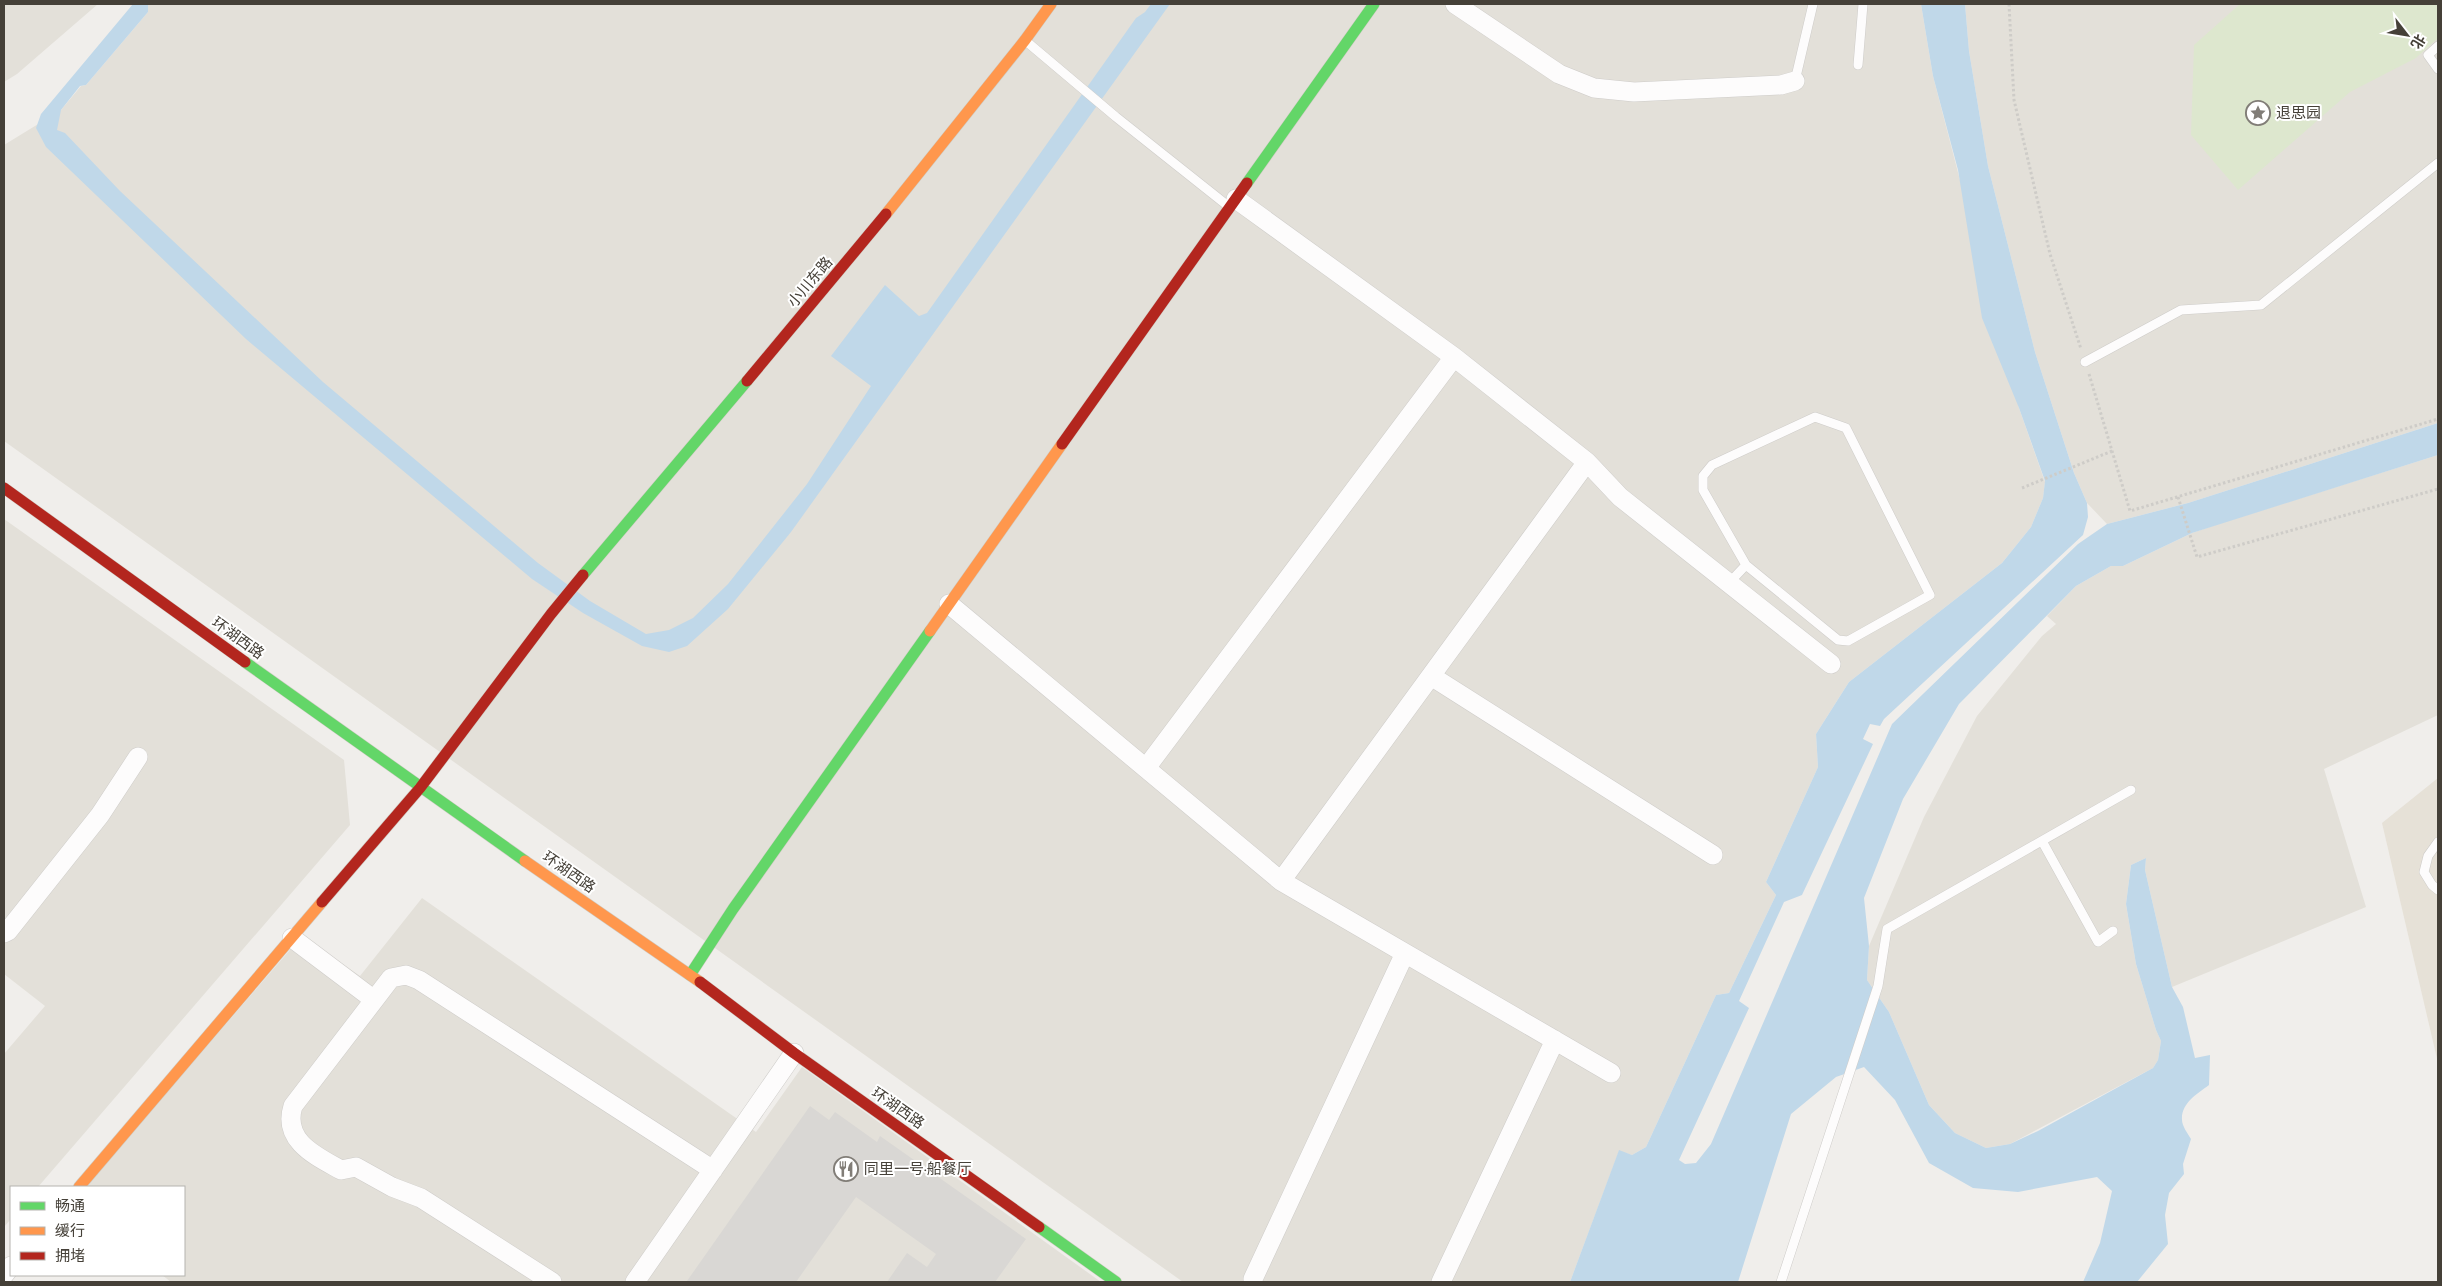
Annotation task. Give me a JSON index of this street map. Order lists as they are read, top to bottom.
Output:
{
  "streets": {
    "street": ["小川东路", "环湖西路"]
  },
  "crossings": [
    ["小川东路", "环湖西路"]
  ],
  "places": {
    "place": ["退思园"],
    "restaurant": ["同里一号·船餐厅"]
  },
  "legend": ["畅通", "缓行", "拥堵"],
  "north": "bottom right"
}
